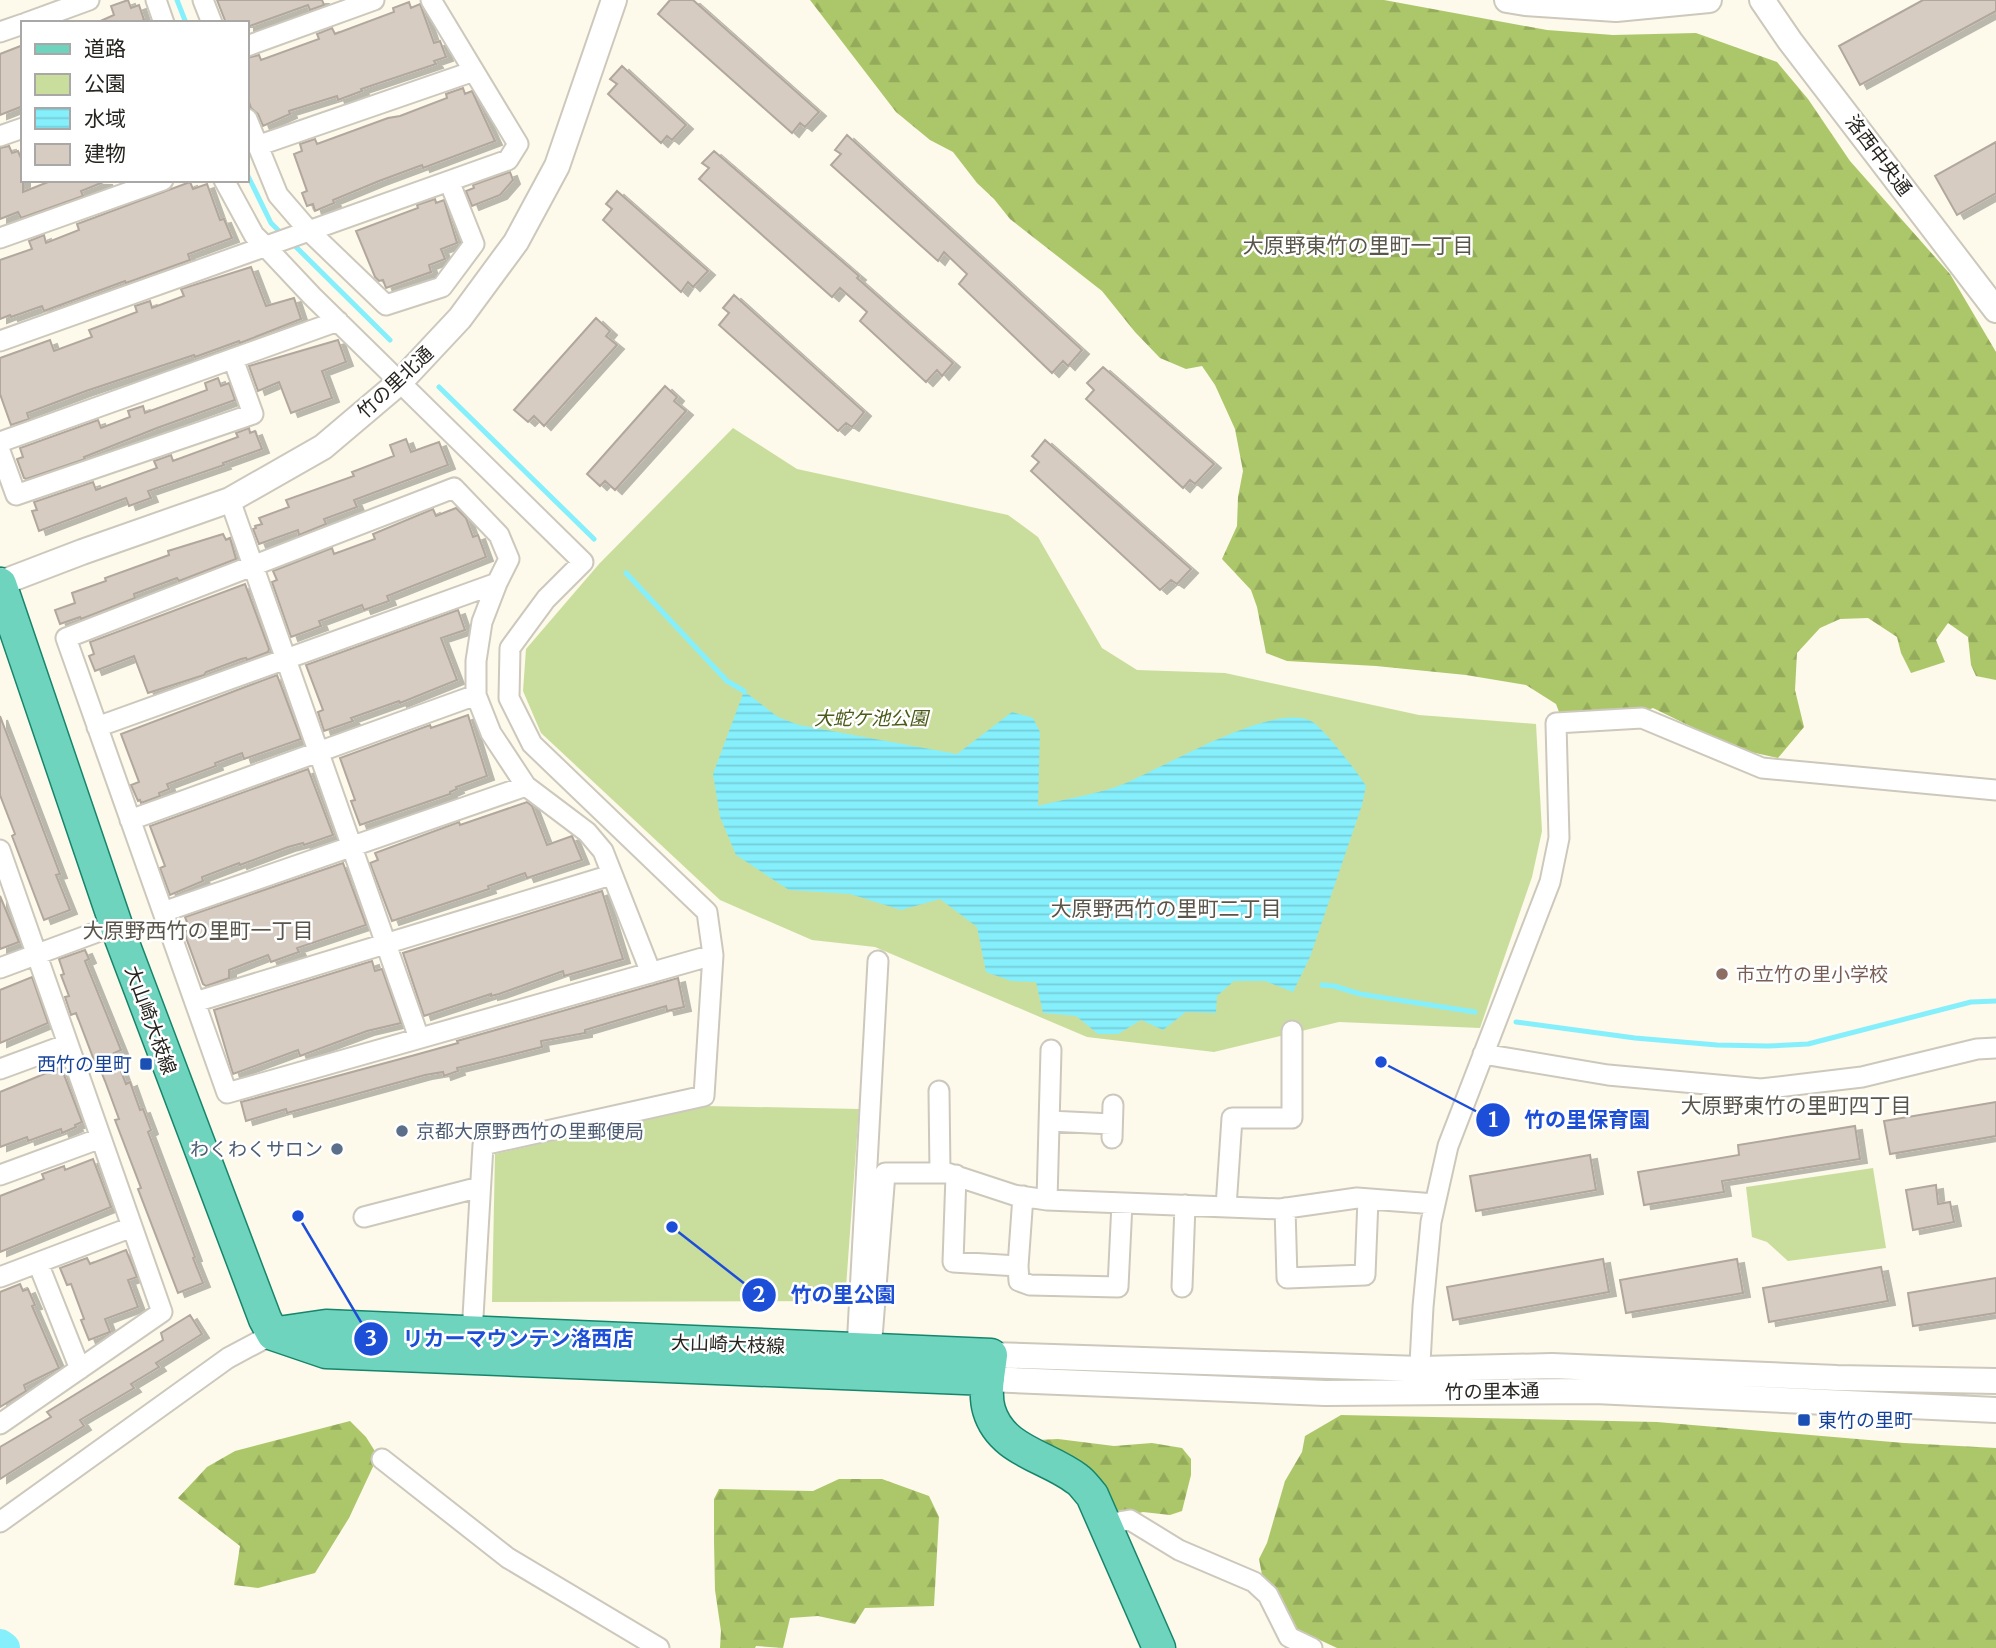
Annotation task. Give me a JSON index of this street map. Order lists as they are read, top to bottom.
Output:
{
  "streets": {
    "main road": ["大山崎大枝線"],
    "street": ["洛西中央通", "竹の里北通", "竹の里本通"]
  },
  "crossings": [
    ["竹の里北通", "大山崎大枝線"],
    ["大山崎大枝線", "竹の里本通"]
  ],
  "districts": [
    "大原野東竹の里町一丁目",
    "大原野西竹の里町二丁目",
    "大原野西竹の里町一丁目",
    "大原野東竹の里町四丁目"
  ],
  "parks": ["大蛇ケ池公園"],
  "places": {
    "other": [
      "市立竹の里小学校",
      "竹の里保育園",
      "京都大原野西竹の里郵便局",
      "わくわくサロン",
      "リカーマウンテン洛西店",
      "竹の里公園"
    ],
    "transit": ["西竹の里町", "東竹の里町"]
  },
  "legend": [
    "道路",
    "公園",
    "水域",
    "建物"
  ]
}
